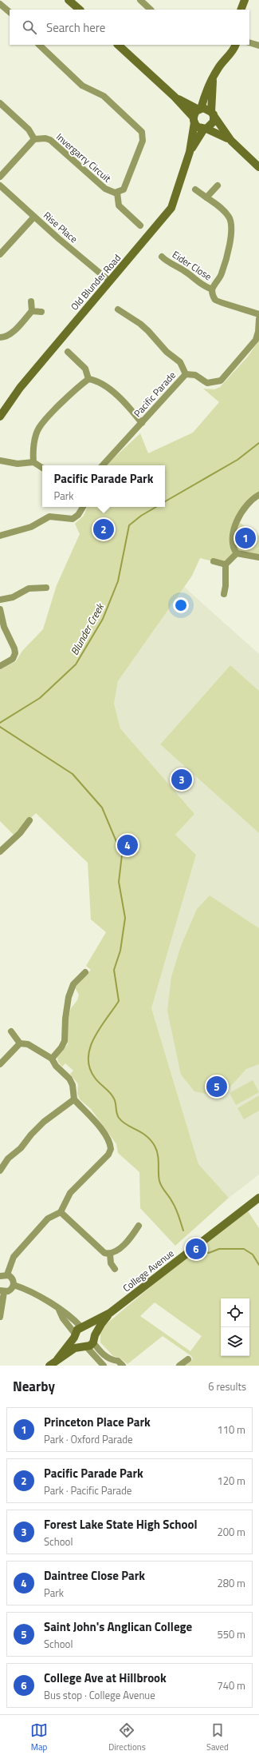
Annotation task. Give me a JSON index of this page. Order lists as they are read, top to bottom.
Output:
{
  "streets": {
    "main road": ["Old Blunder Road", "College Avenue"],
    "street": [
      "Invergarry Circuit",
      "Rise Place",
      "Eider Close",
      "Pacific Parade"
    ]
  },
  "crossings": [
    ["Rise Place", "Old Blunder Road"]
  ],
  "water": ["Blunder Creek"],
  "page": {
    "search": "Search here",
    "popup": ["Pacific Parade Park", "Park"],
    "pins": [
      "2",
      "1",
      "3",
      "4",
      "5",
      "6"
    ],
    "heading": ["Nearby", "6 results"],
    "list": [
      {
        "mark": "1",
        "name": "Princeton Place Park",
        "note": "Park · Oxford Parade",
        "value": "110 m"
      },
      {
        "mark": "2",
        "name": "Pacific Parade Park",
        "note": "Park · Pacific Parade",
        "value": "120 m"
      },
      {
        "mark": "3",
        "name": "Forest Lake State High School",
        "note": "School",
        "value": "200 m"
      },
      {
        "mark": "4",
        "name": "Daintree Close Park",
        "note": "Park",
        "value": "280 m"
      },
      {
        "mark": "5",
        "name": "Saint John's Anglican College",
        "note": "School",
        "value": "550 m"
      },
      {
        "mark": "6",
        "name": "College Ave at Hillbrook",
        "note": "Bus stop · College Avenue",
        "value": "740 m"
      }
    ],
    "nav": ["Map", "Directions", "Saved"]
  }
}
